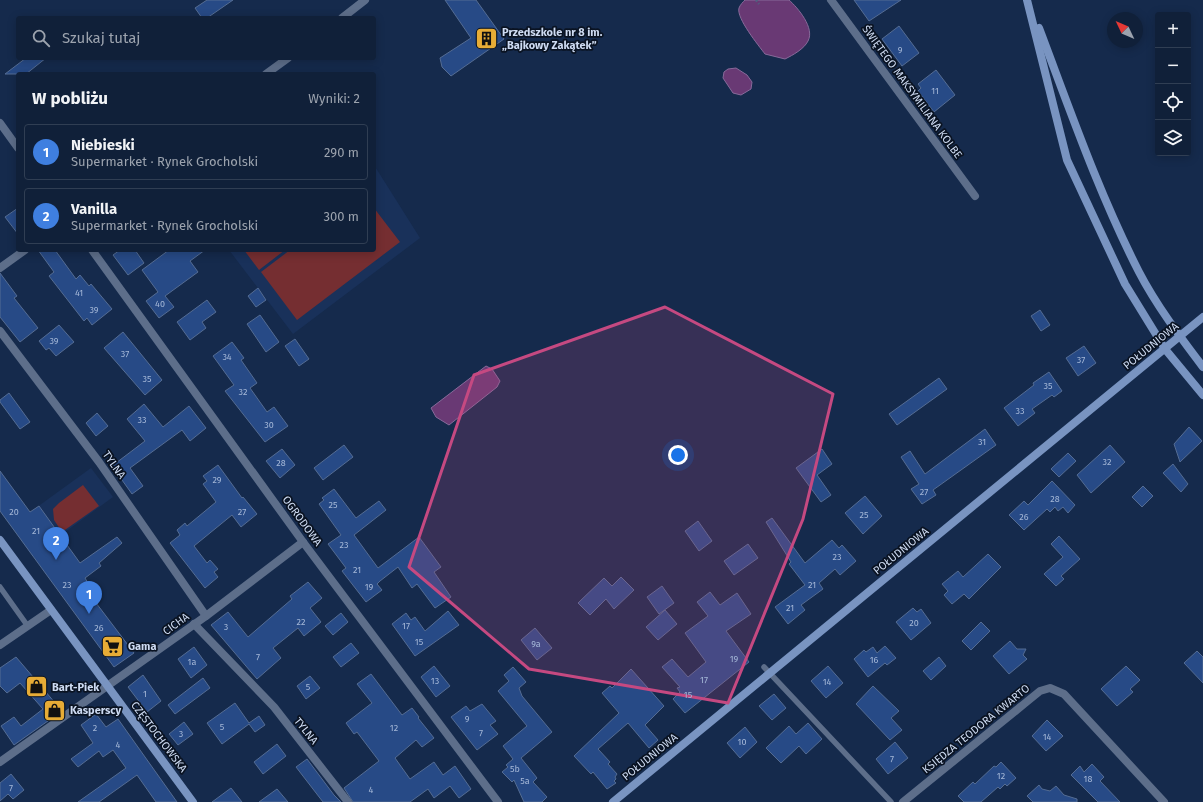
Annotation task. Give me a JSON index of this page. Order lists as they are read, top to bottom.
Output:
{
  "streets": {
    "street": [
      "ŚWIĘTEGO MAKSYMILIANA KOLBE",
      "POŁUDNIOWA",
      "TYLNA",
      "OGRODOWA",
      "CICHA",
      "KSIĘDZA TEODORA KWARTO",
      "CZĘSTOCHOWSKA"
    ]
  },
  "crossings": [
    ["TYLNA", "CICHA"],
    ["OGRODOWA", "CICHA"],
    ["CICHA", "CZĘSTOCHOWSKA"]
  ],
  "places": {
    "building": ["Przedszkole nr 8 im. „Bajkowy Zakątek”"],
    "supermarket": ["Gama"],
    "shop": ["Bart-Piek", "Kasperscy"]
  },
  "house_numbers": [
    "9",
    "11",
    "41",
    "40",
    "39",
    "39",
    "37",
    "34",
    "37",
    "35",
    "35",
    "32",
    "33",
    "33",
    "30",
    "31",
    "32",
    "28",
    "29",
    "27",
    "28",
    "25",
    "20",
    "27",
    "25",
    "26",
    "21",
    "23",
    "23",
    "21",
    "23",
    "21",
    "19",
    "21",
    "22",
    "20",
    "17",
    "3",
    "26",
    "15",
    "9a",
    "7",
    "19",
    "16",
    "1a",
    "17",
    "13",
    "14",
    "5",
    "1",
    "15",
    "9",
    "5",
    "2",
    "12",
    "7",
    "3",
    "14",
    "10",
    "4",
    "7",
    "5b",
    "12",
    "18",
    "5a",
    "7",
    "4"
  ],
  "north": "top left",
  "page": {
    "map_buttons": ["+", "−"],
    "search": "Szukaj tutaj",
    "heading": ["W pobliżu", "Wyniki: 2"],
    "list": [
      {
        "mark": "1",
        "name": "Niebieski",
        "note": "Supermarket · Rynek Grocholski",
        "value": "290 m"
      },
      {
        "mark": "2",
        "name": "Vanilla",
        "note": "Supermarket · Rynek Grocholski",
        "value": "300 m"
      }
    ],
    "pins": ["2", "1"]
  }
}
